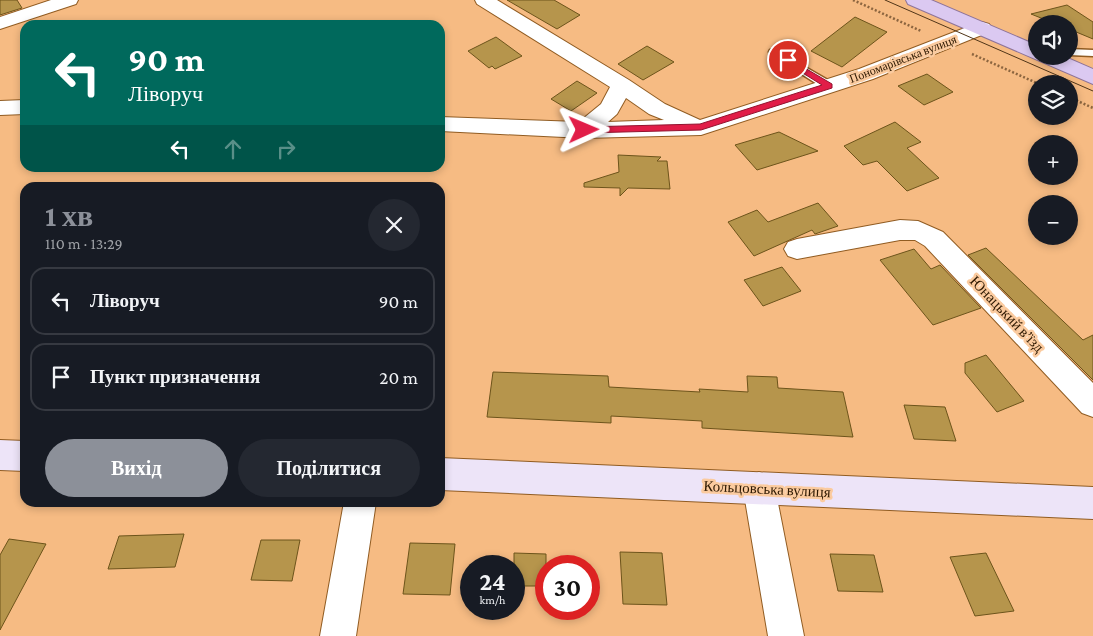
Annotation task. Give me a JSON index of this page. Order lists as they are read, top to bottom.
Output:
{
  "streets": {
    "street": ["Пономарівська вулиця", "Юнацький в’їзд", "Кольцовська вулиця"]
  },
  "page": {
    "map_buttons": ["+", "−"],
    "turn": ["90 m", "Ліворуч"],
    "heading": ["1 хв", "110 m · 13:29"],
    "list": [
      {
        "name": "Ліворуч",
        "value": "90 m"
      },
      {
        "name": "Пункт призначення",
        "value": "20 m"
      }
    ],
    "buttons": ["Вихід", "Поділитися"],
    "speed": "24 km/h",
    "limit": "30"
  }
}
